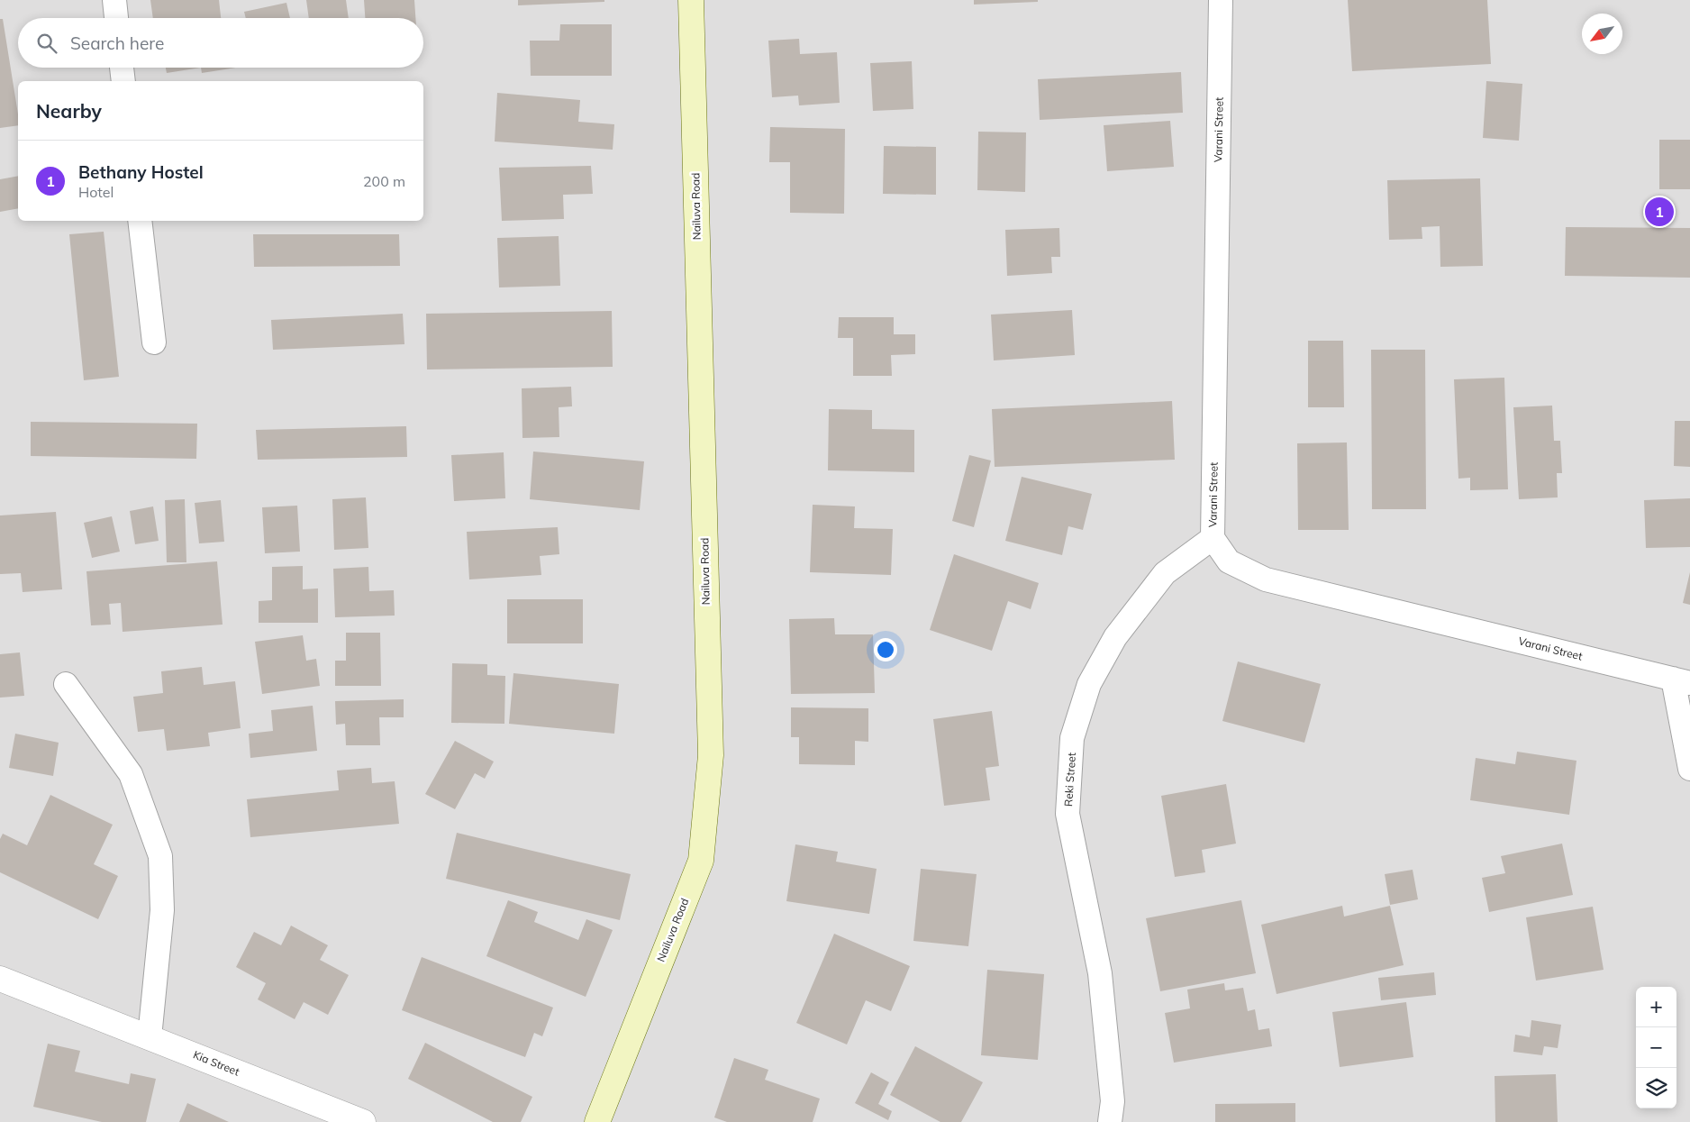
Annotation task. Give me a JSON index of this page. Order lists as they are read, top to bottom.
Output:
{
  "streets": {
    "main road": ["Nailuva Road"],
    "street": ["Varani Street", "Reki Street", "Kia Street"]
  },
  "crossings": [
    ["Varani Street", "Reki Street"]
  ],
  "north": "bottom left",
  "page": {
    "search": "Search here",
    "heading": "Nearby",
    "list": [
      {
        "mark": "1",
        "name": "Bethany Hostel",
        "note": "Hotel",
        "value": "200 m"
      }
    ],
    "pins": "1",
    "map_buttons": ["+", "−"]
  }
}
